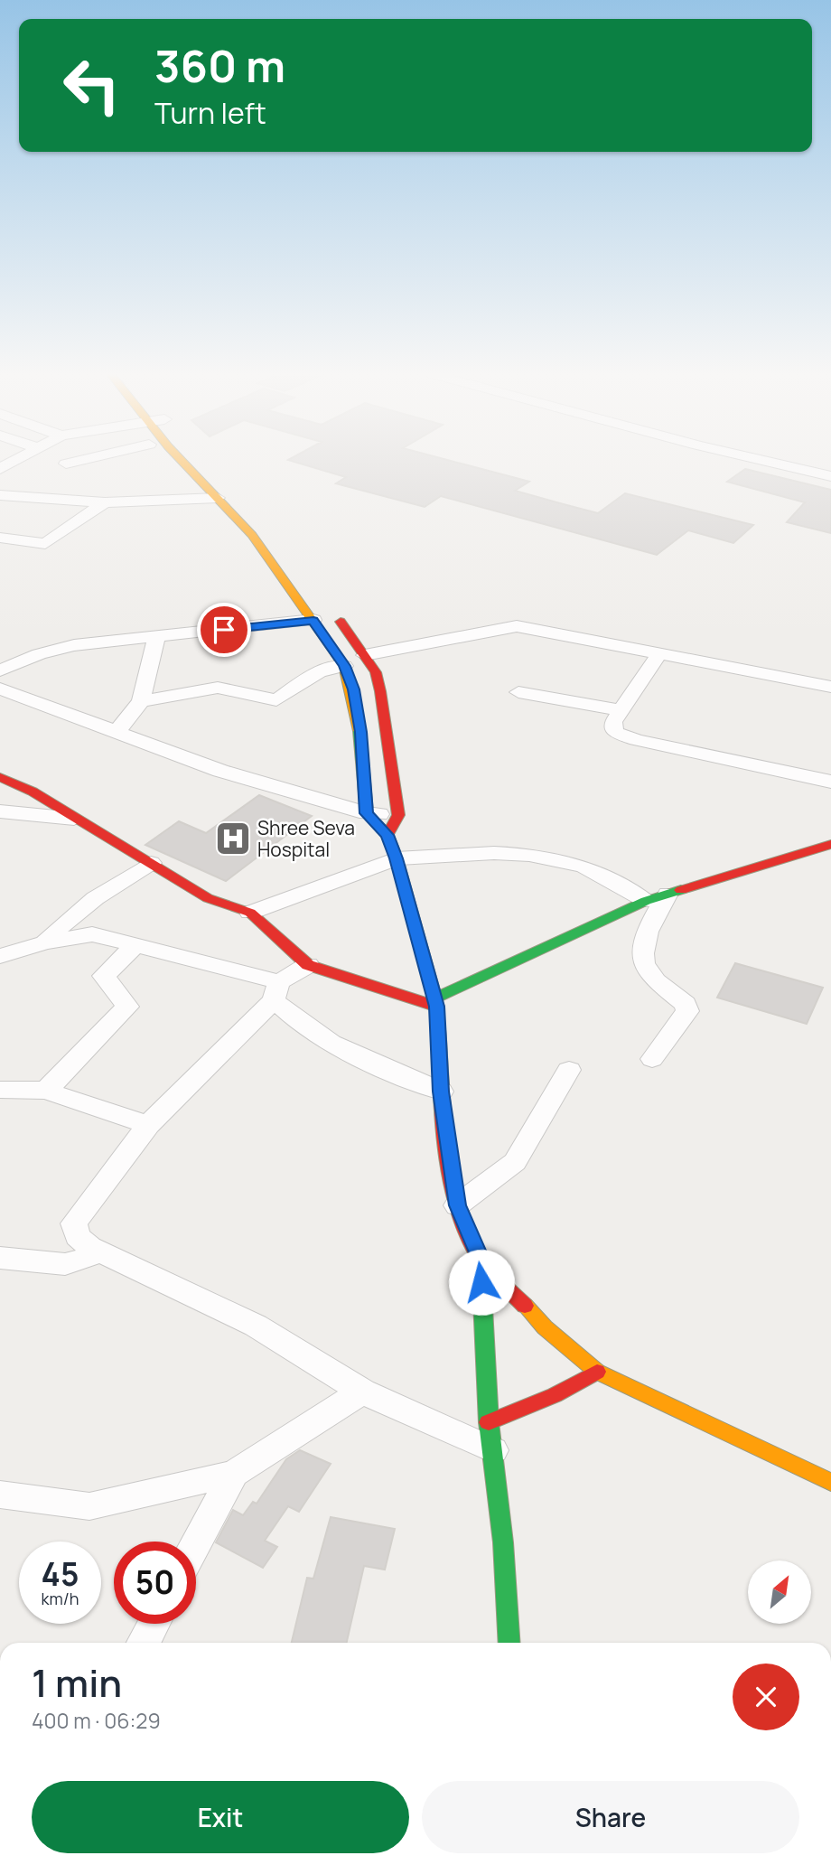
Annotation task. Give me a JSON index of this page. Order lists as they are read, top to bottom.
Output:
{
  "places": {
    "hospital": ["Shree Seva Hospital"]
  },
  "north": "top right",
  "page": {
    "turn": ["360 m", "Turn left"],
    "speed": "45 km/h",
    "limit": "50",
    "heading": ["1 min", "400 m · 06:29"],
    "buttons": ["Exit", "Share"]
  }
}
